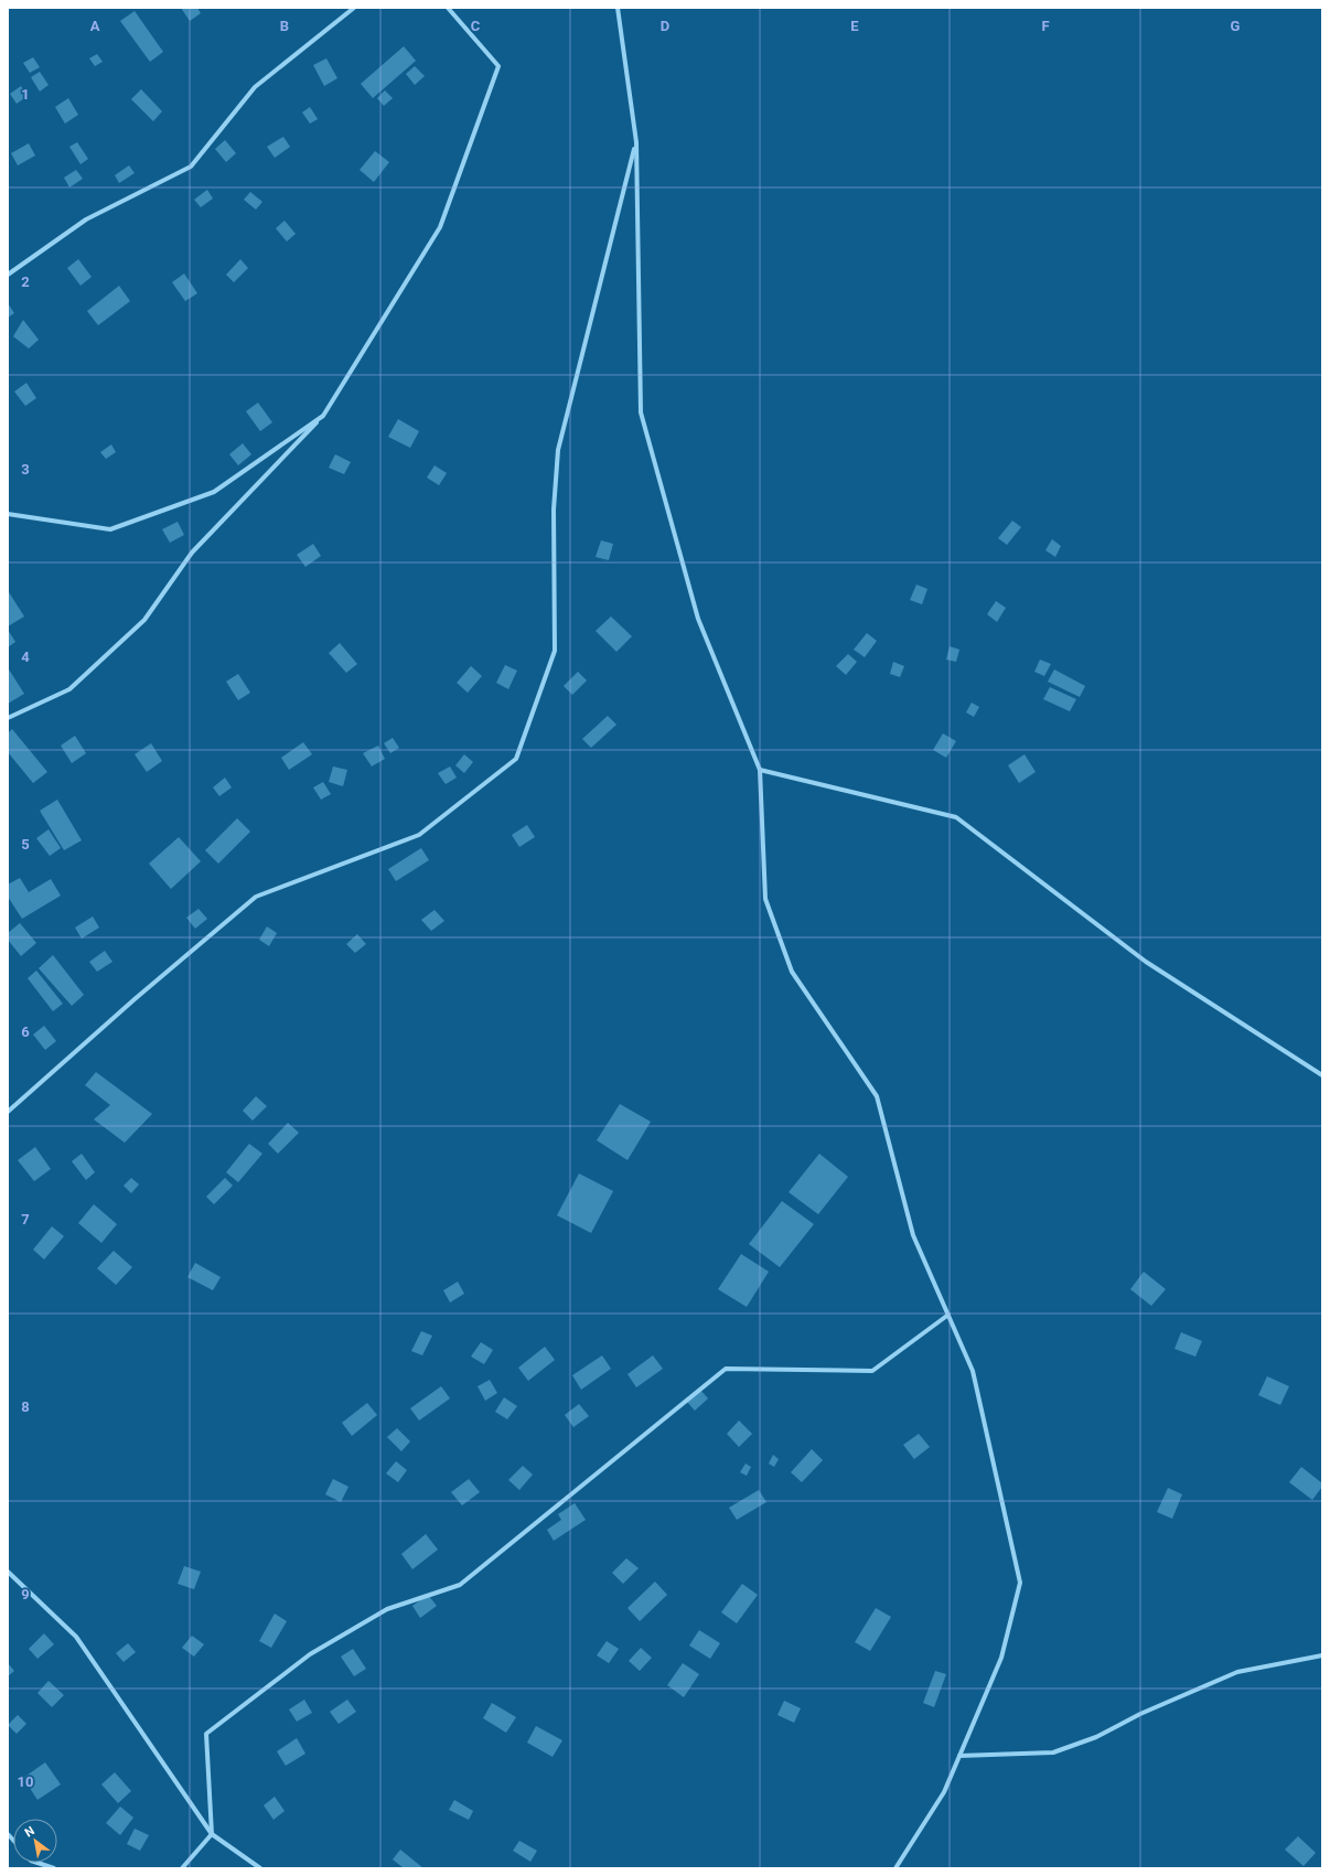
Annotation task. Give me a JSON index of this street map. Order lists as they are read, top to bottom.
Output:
{
  "north": "top left",
  "grid": {
    "columns": [
      "A",
      "B",
      "C",
      "D",
      "E",
      "F",
      "G"
    ],
    "rows": [
      "1",
      "2",
      "3",
      "4",
      "5",
      "6",
      "7",
      "8",
      "9",
      "10"
    ]
  }
}
